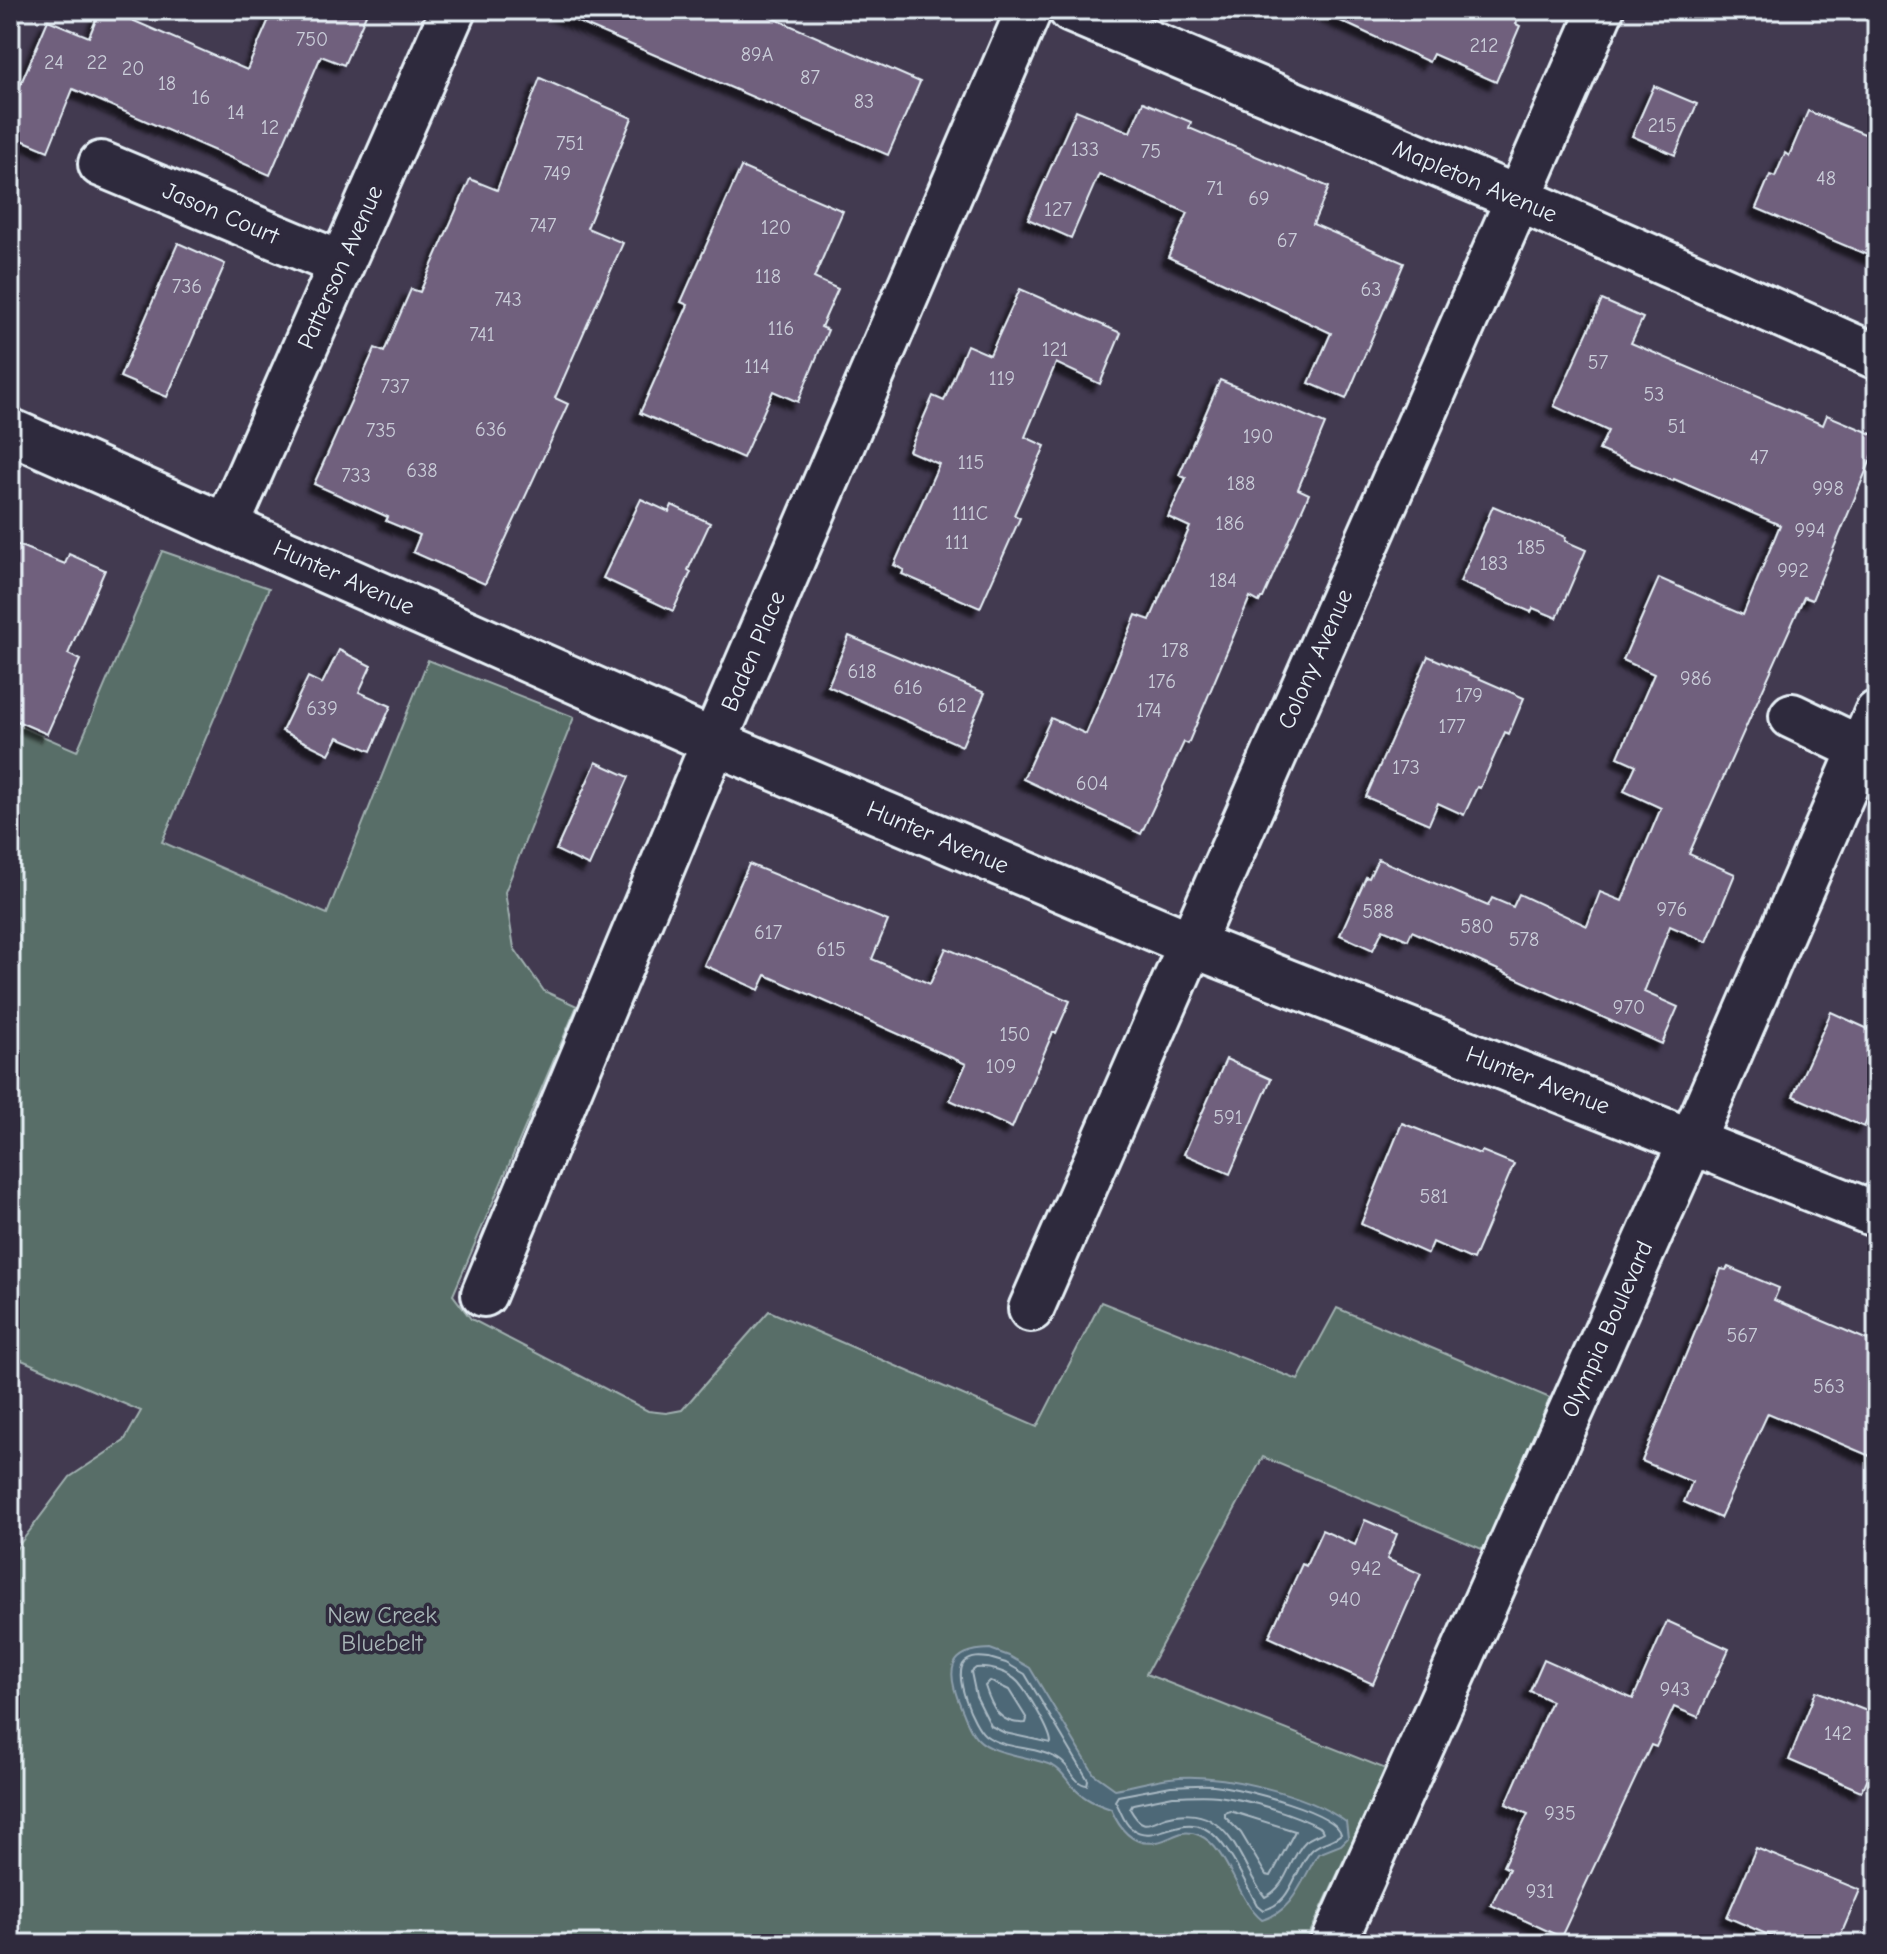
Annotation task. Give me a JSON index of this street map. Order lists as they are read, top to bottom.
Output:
{
  "streets": {
    "street": [
      "Mapleton Avenue",
      "Jason Court",
      "Patterson Avenue",
      "Hunter Avenue",
      "Baden Place",
      "Colony Avenue",
      "Olympia Boulevard"
    ]
  },
  "crossings": [
    ["Mapleton Avenue", "Colony Avenue"],
    ["Jason Court", "Patterson Avenue"],
    ["Patterson Avenue", "Hunter Avenue"],
    ["Hunter Avenue", "Baden Place"],
    ["Hunter Avenue", "Colony Avenue"],
    ["Hunter Avenue", "Olympia Boulevard"]
  ],
  "parks": ["New Creek Bluebelt"],
  "house_numbers": [
    "750",
    "212",
    "89A",
    "24",
    "22",
    "20",
    "87",
    "18",
    "16",
    "83",
    "14",
    "215",
    "12",
    "751",
    "133",
    "75",
    "749",
    "48",
    "71",
    "69",
    "127",
    "747",
    "120",
    "67",
    "118",
    "736",
    "63",
    "743",
    "116",
    "741",
    "121",
    "57",
    "114",
    "119",
    "737",
    "53",
    "51",
    "636",
    "735",
    "190",
    "47",
    "115",
    "638",
    "733",
    "188",
    "998",
    "111C",
    "186",
    "994",
    "111",
    "185",
    "183",
    "992",
    "184",
    "178",
    "618",
    "986",
    "176",
    "616",
    "179",
    "612",
    "639",
    "174",
    "177",
    "173",
    "604",
    "976",
    "588",
    "580",
    "617",
    "578",
    "615",
    "970",
    "150",
    "109",
    "591",
    "581",
    "567",
    "563",
    "942",
    "940",
    "943",
    "142",
    "935",
    "931"
  ]
}
